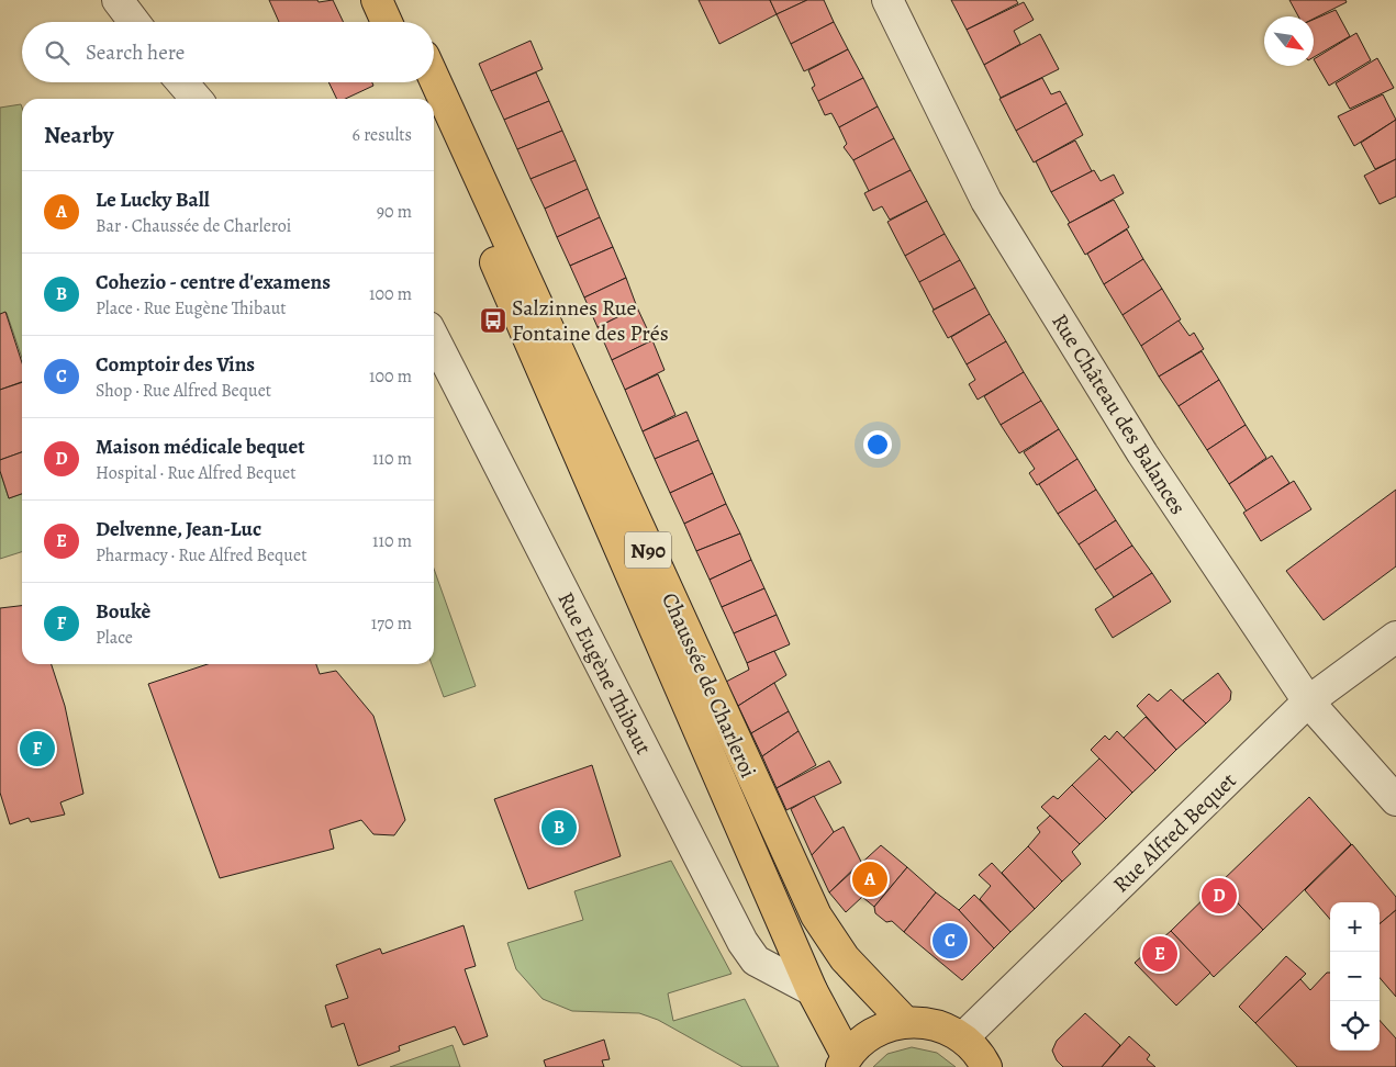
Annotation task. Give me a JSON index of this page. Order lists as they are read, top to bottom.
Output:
{
  "streets": {
    "main road": ["N90", "Chaussée de Charleroi"],
    "street": ["Rue Château des Balances", "Rue Eugène Thibaut", "Rue Alfred Bequet"]
  },
  "crossings": [
    ["Rue Château des Balances", "Rue Alfred Bequet"],
    ["N90", "Chaussée de Charleroi"],
    ["N90", "Rue Alfred Bequet"],
    ["Rue Eugène Thibaut", "Chaussée de Charleroi"]
  ],
  "places": {
    "bus stop": ["Salzinnes Rue Fontaine des Prés"]
  },
  "north": "bottom right",
  "page": {
    "search": "Search here",
    "heading": ["Nearby", "6 results"],
    "list": [
      {
        "mark": "A",
        "name": "Le Lucky Ball",
        "note": "Bar · Chaussée de Charleroi",
        "value": "90 m"
      },
      {
        "mark": "B",
        "name": "Cohezio - centre d'examens",
        "note": "Place · Rue Eugène Thibaut",
        "value": "100 m"
      },
      {
        "mark": "C",
        "name": "Comptoir des Vins",
        "note": "Shop · Rue Alfred Bequet",
        "value": "100 m"
      },
      {
        "mark": "D",
        "name": "Maison médicale bequet",
        "note": "Hospital · Rue Alfred Bequet",
        "value": "110 m"
      },
      {
        "mark": "E",
        "name": "Delvenne, Jean-Luc",
        "note": "Pharmacy · Rue Alfred Bequet",
        "value": "110 m"
      },
      {
        "mark": "F",
        "name": "Boukè",
        "note": "Place",
        "value": "170 m"
      }
    ],
    "pins": [
      "F",
      "B",
      "A",
      "D",
      "C",
      "E"
    ],
    "map_buttons": ["+", "−"]
  }
}
